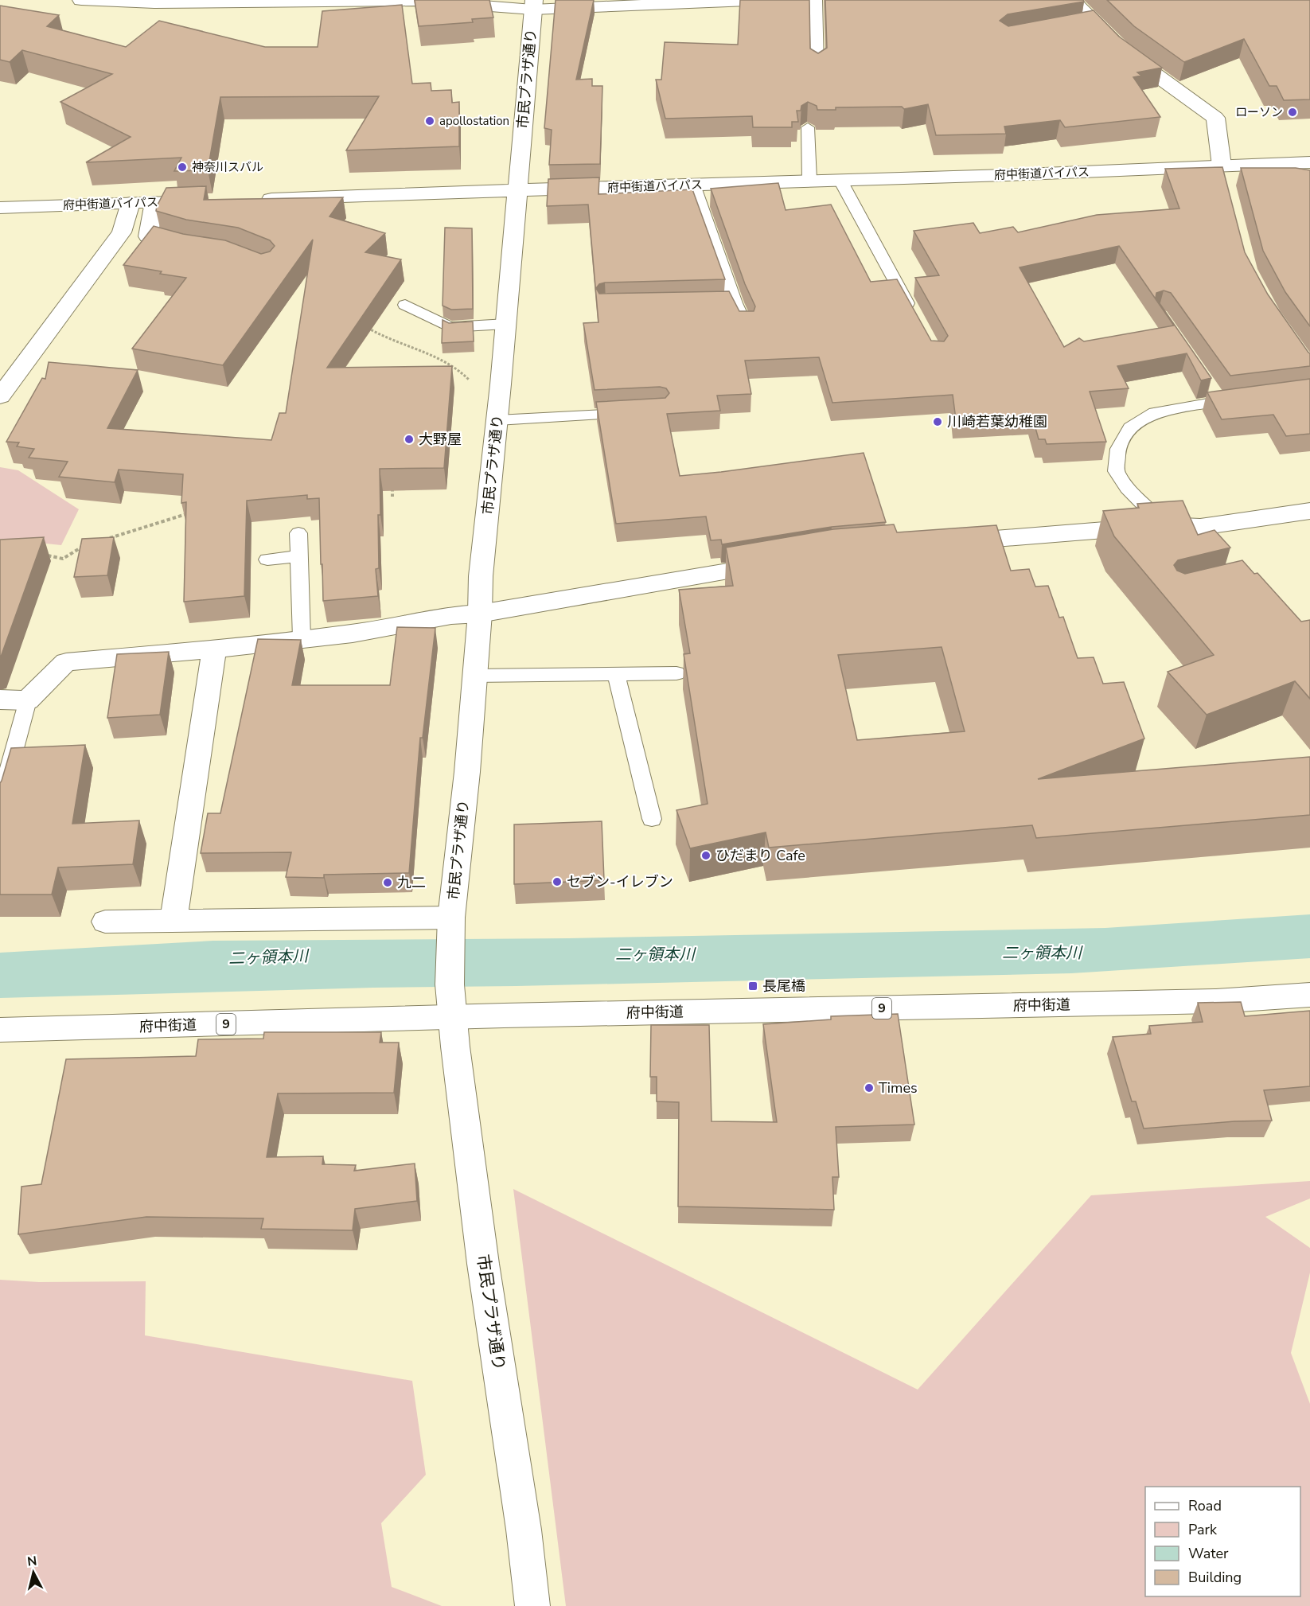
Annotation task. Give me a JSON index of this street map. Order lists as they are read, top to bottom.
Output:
{
  "streets": {
    "street": [
      "市民プラザ通り",
      "府中街道バイパス",
      "府中街道",
      "9"
    ]
  },
  "crossings": [
    ["市民プラザ通り", "府中街道バイパス"],
    ["市民プラザ通り", "府中街道"]
  ],
  "water": ["二ヶ領本川"],
  "places": {
    "other": [
      "ローソン",
      "apollostation",
      "神奈川スバル",
      "川崎若葉幼稚園",
      "大野屋",
      "ひだまり Cafe",
      "セブン-イレブン",
      "九二",
      "Times"
    ],
    "transit": ["長尾橋"]
  },
  "legend": [
    "Road",
    "Park",
    "Water",
    "Building"
  ],
  "north": "top"
}
